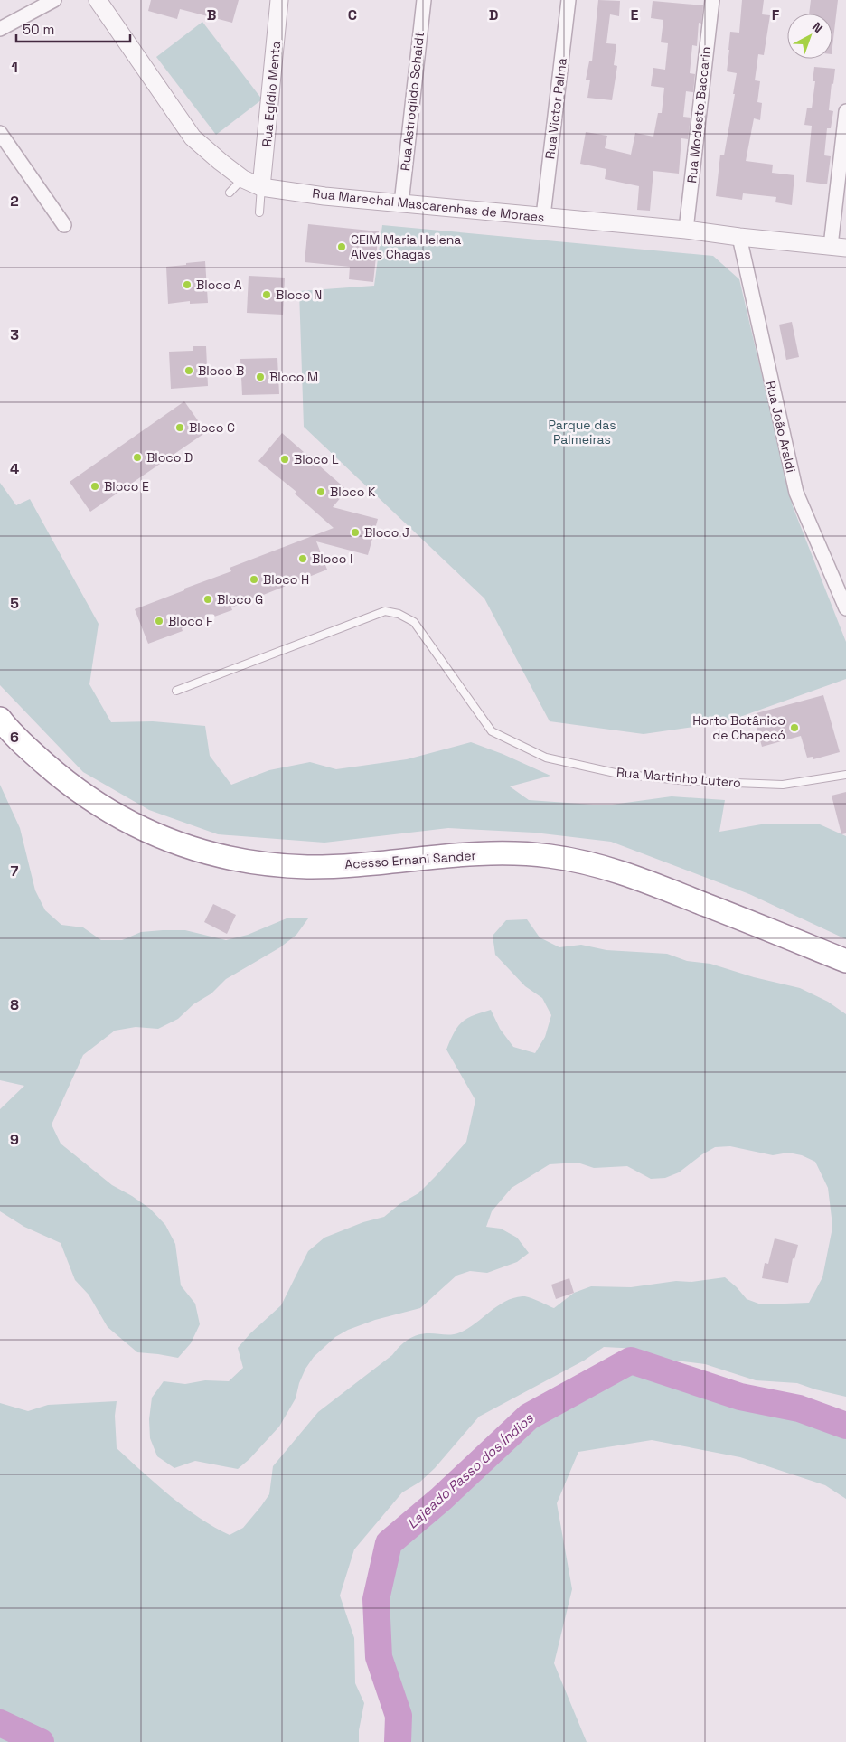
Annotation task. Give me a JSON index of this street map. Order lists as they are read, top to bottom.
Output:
{
  "streets": {
    "highway": ["Acesso Ernani Sander"],
    "street": [
      "Rua Egídio Menta",
      "Rua Astrogildo Schaidt",
      "Rua Victor Palma",
      "Rua Modesto Baccarin",
      "Rua Marechal Mascarenhas de Moraes",
      "Rua João Araldi"
    ],
    "lane": ["Rua Martinho Lutero"]
  },
  "crossings": [
    ["Rua Egídio Menta", "Rua Marechal Mascarenhas de Moraes"],
    ["Rua Astrogildo Schaidt", "Rua Marechal Mascarenhas de Moraes"],
    ["Rua Victor Palma", "Rua Marechal Mascarenhas de Moraes"],
    ["Rua Modesto Baccarin", "Rua Marechal Mascarenhas de Moraes"],
    ["Rua Marechal Mascarenhas de Moraes", "Rua João Araldi"]
  ],
  "water": ["Lajeado Passo dos Índios"],
  "parks": ["Parque das Palmeiras"],
  "places": [
    "CEIM Maria Helena Alves Chagas",
    "Bloco A",
    "Bloco N",
    "Bloco B",
    "Bloco M",
    "Bloco C",
    "Bloco D",
    "Bloco L",
    "Bloco E",
    "Bloco K",
    "Bloco J",
    "Bloco I",
    "Bloco H",
    "Bloco G",
    "Bloco F",
    "Horto Botânico de Chapecó"
  ],
  "scale_bar": "50 m",
  "north": "top right",
  "grid": {
    "columns": [
      "B",
      "C",
      "D",
      "E",
      "F"
    ],
    "rows": [
      "1",
      "2",
      "3",
      "4",
      "5",
      "6",
      "7",
      "8",
      "9"
    ]
  }
}
